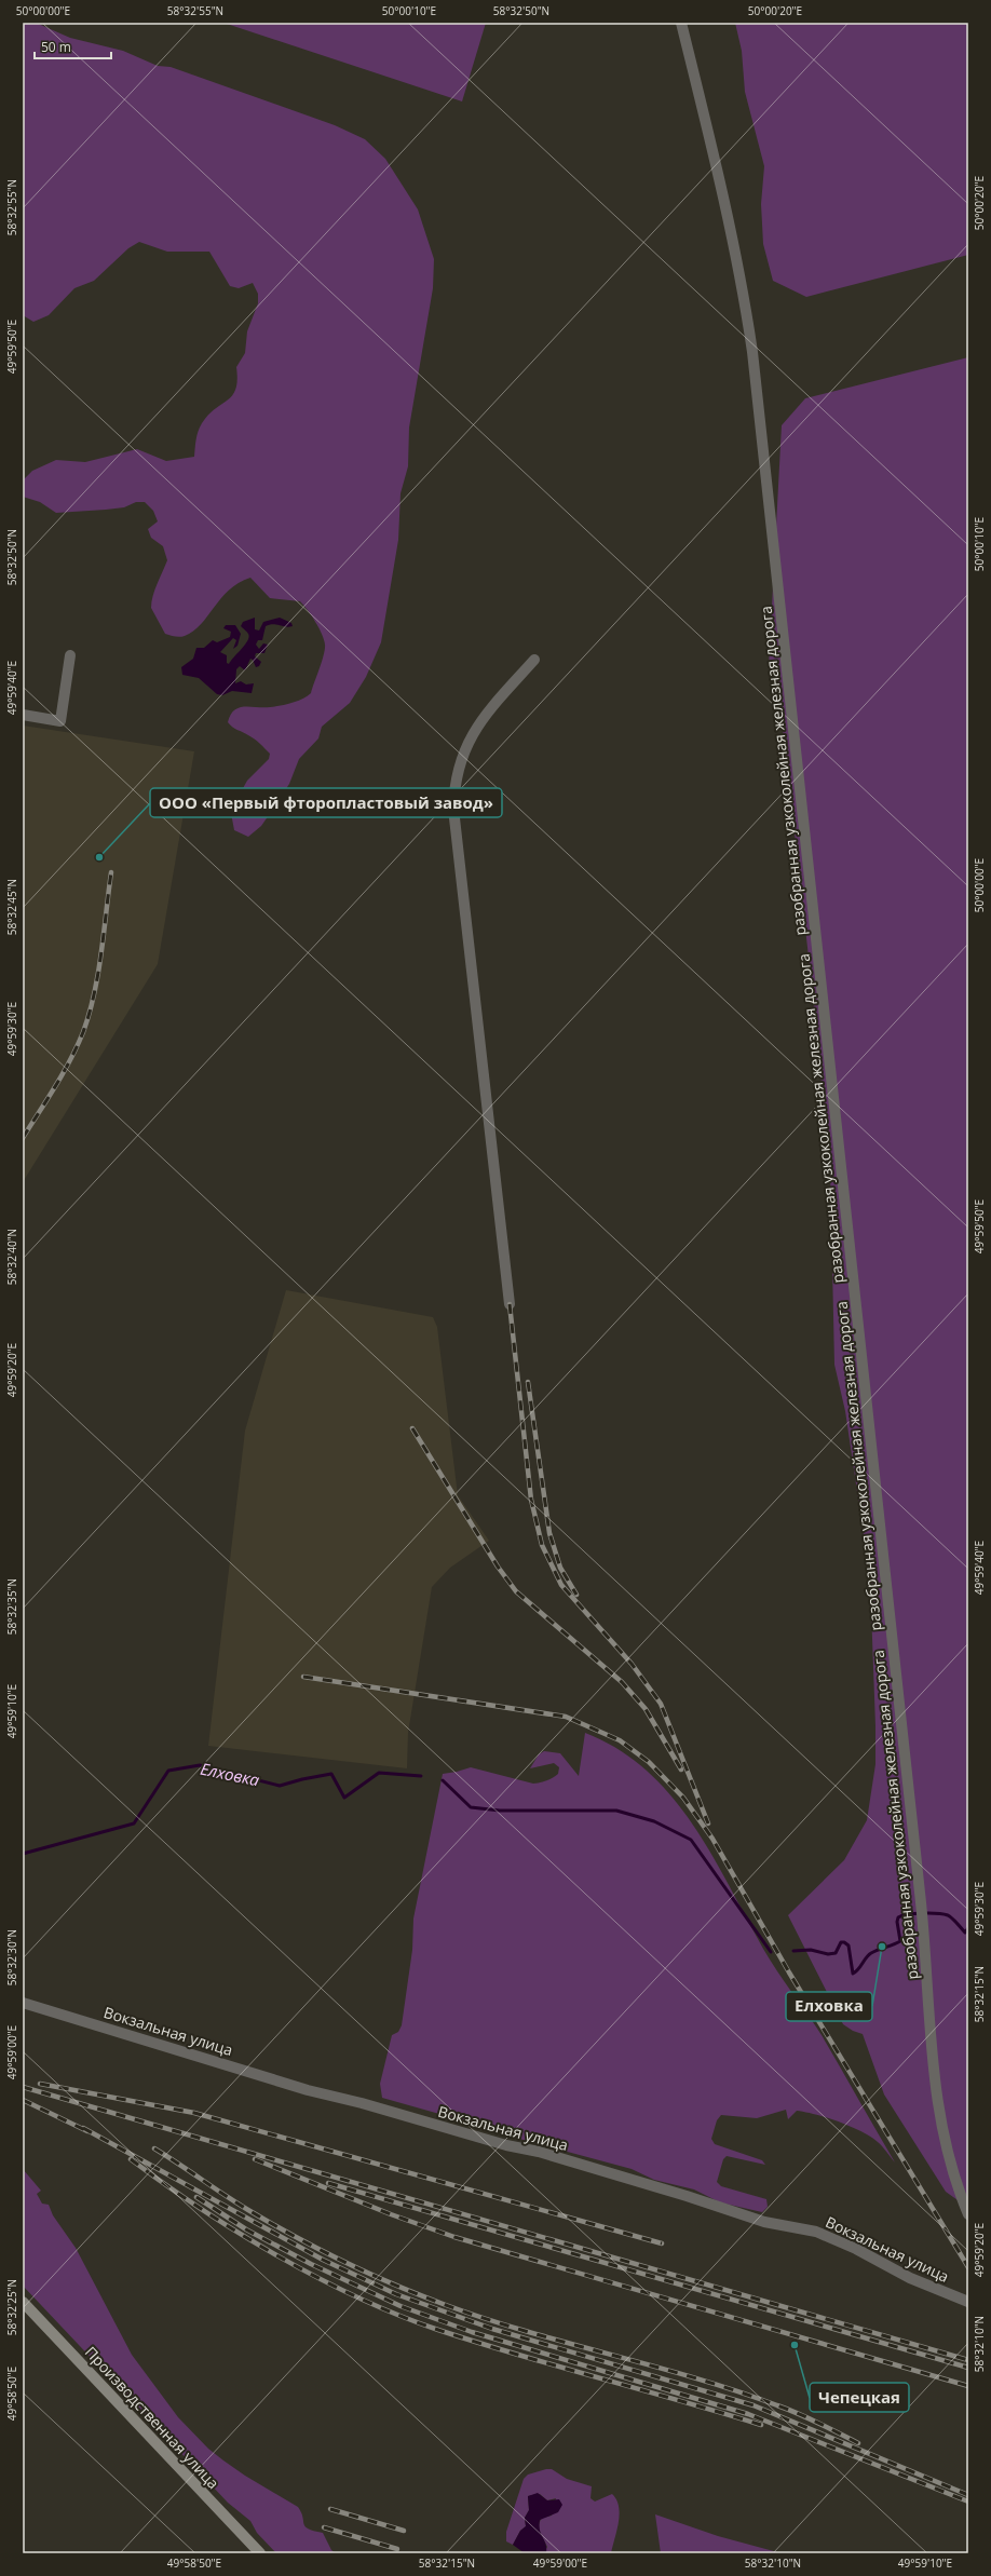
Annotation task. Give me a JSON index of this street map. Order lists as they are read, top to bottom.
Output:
{
  "streets": {
    "main road": ["Производственная улица"],
    "street": ["разобранная узкоколейная железная дорога", "Вокзальная улица"]
  },
  "water": ["Елховка"],
  "places": ["ООО «Первый фторопластовый завод»", "Елховка", "Чепецкая"],
  "scale_bar": "50 m",
  "coordinates": [
    "50°00'00\"E",
    "58°32'55\"N",
    "50°00'10\"E",
    "58°32'50\"N",
    "50°00'20\"E",
    "49°59'50\"E",
    "49°59'40\"E",
    "58°32'45\"N",
    "49°59'30\"E",
    "58°32'40\"N",
    "49°59'20\"E",
    "58°32'35\"N",
    "49°59'10\"E",
    "58°32'30\"N",
    "58°32'15\"N",
    "49°59'00\"E",
    "58°32'25\"N",
    "58°32'10\"N",
    "49°58'50\"E"
  ]
}
